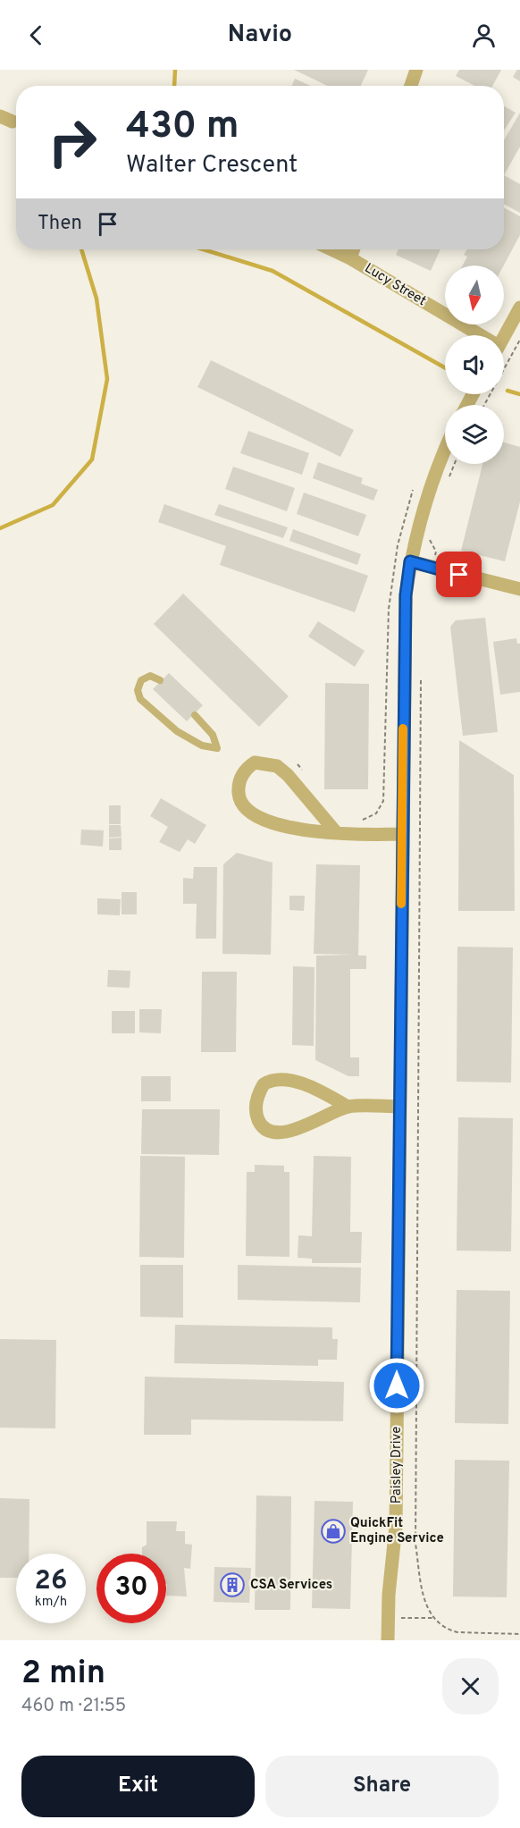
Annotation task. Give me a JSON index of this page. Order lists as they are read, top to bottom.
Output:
{
  "streets": {
    "street": ["Lucy Street", "Paisley Drive"]
  },
  "places": {
    "shop": ["QuickFit Engine Service"],
    "building": ["CSA Services"]
  },
  "north": "bottom",
  "page": {
    "header": "Navio",
    "turn": ["430 m", "Walter Crescent"],
    "then": "Then",
    "speed": "26 km/h",
    "limit": "30",
    "heading": ["2 min", "460 m · 21:55"],
    "buttons": ["Exit", "Share"]
  }
}
